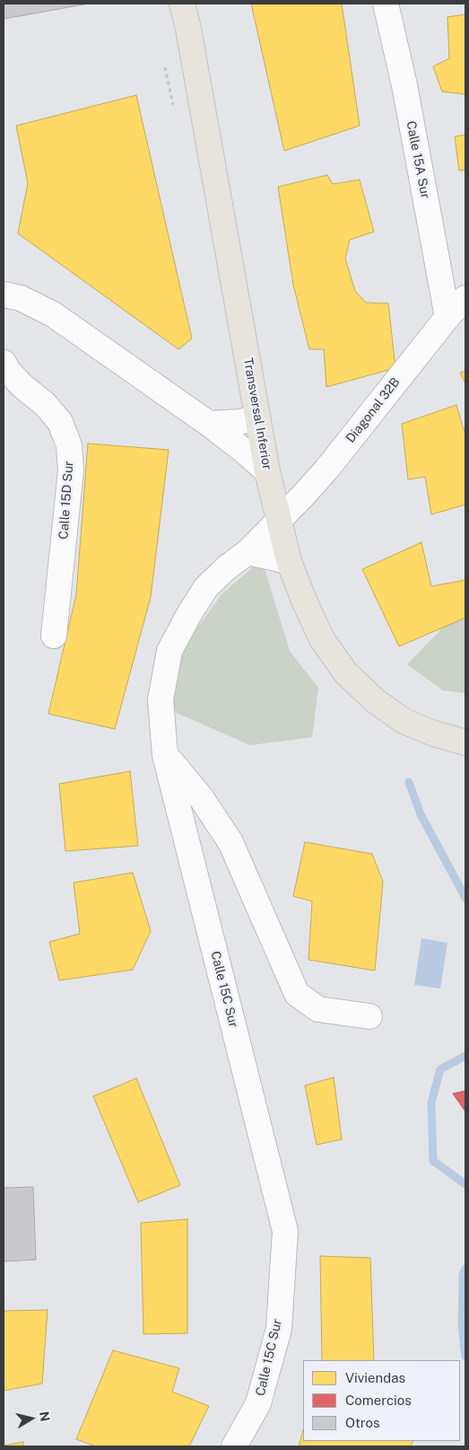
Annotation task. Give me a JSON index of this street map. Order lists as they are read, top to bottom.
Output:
{
  "streets": {
    "main road": ["Transversal Inferior"],
    "street": [
      "Calle 15A Sur",
      "Diagonal 32B",
      "Calle 15D Sur",
      "Calle 15C Sur"
    ]
  },
  "crossings": [
    ["Calle 15A Sur", "Diagonal 32B"],
    ["Diagonal 32B", "Transversal Inferior"],
    ["Diagonal 32B", "Calle 15C Sur"],
    ["Transversal Inferior", "Calle 15C Sur"]
  ],
  "legend": ["Viviendas", "Comercios", "Otros"],
  "north": "right"
}
